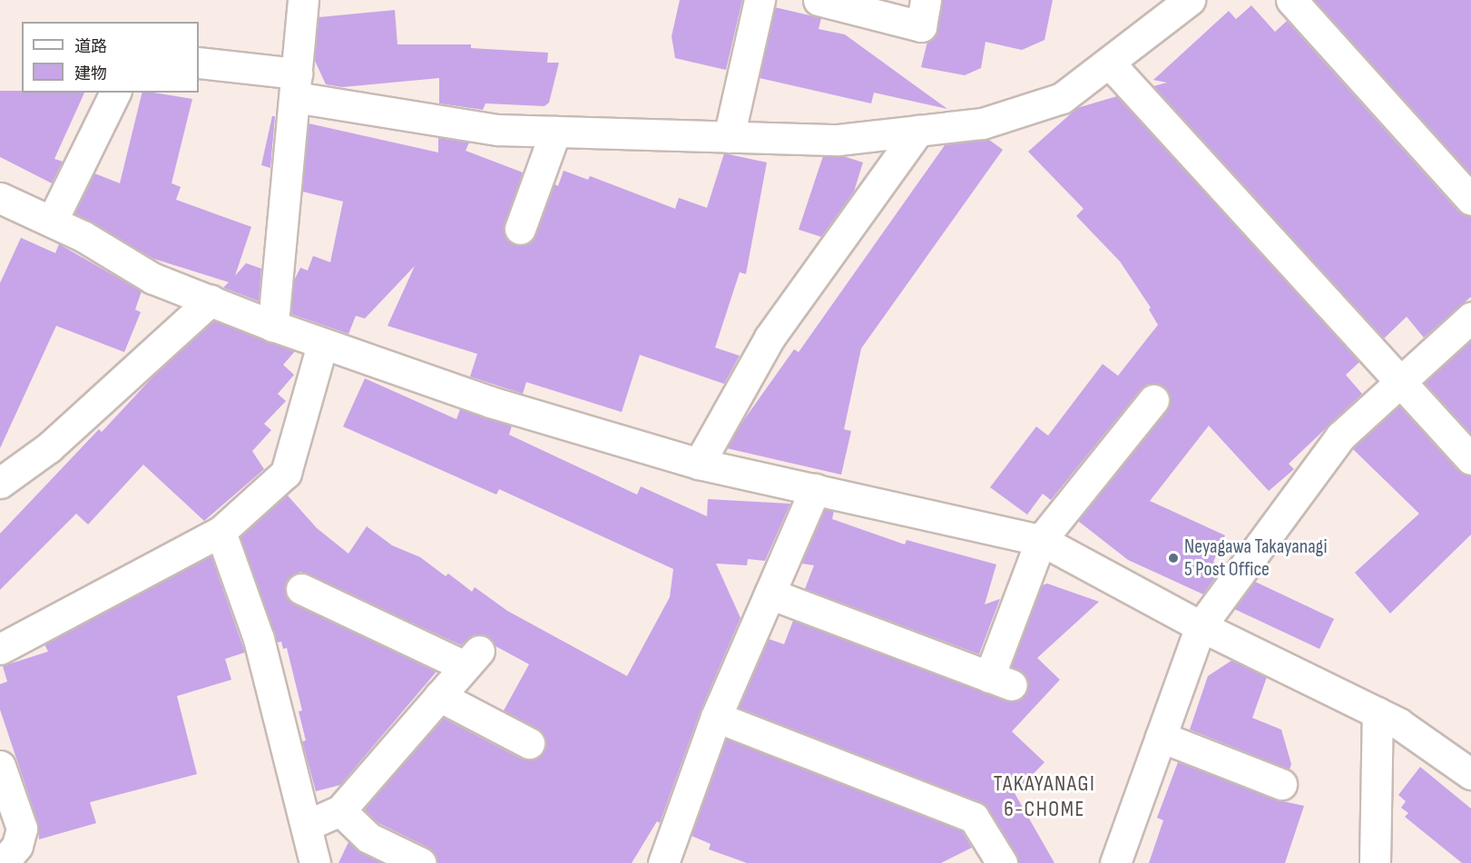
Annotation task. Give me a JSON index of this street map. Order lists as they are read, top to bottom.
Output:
{
  "districts": ["TAKAYANAGI 6-CHOME"],
  "places": ["Neyagawa Takayanagi 5 Post Office"],
  "legend": ["道路", "建物"]
}
